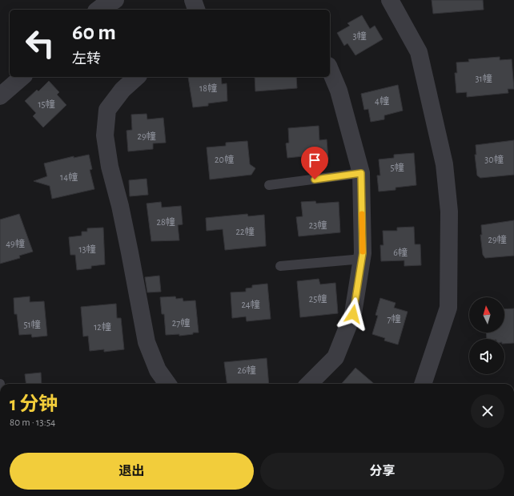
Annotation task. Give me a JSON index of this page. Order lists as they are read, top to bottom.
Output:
{
  "house_numbers": [
    "3幢",
    "31幢",
    "18幢",
    "4幢",
    "15幢",
    "29幢",
    "20幢",
    "30幢",
    "5幢",
    "14幢",
    "28幢",
    "23幢",
    "22幢",
    "29幢",
    "49幢",
    "13幢",
    "6幢",
    "25幢",
    "24幢",
    "7幢",
    "27幢",
    "51幢",
    "12幢",
    "26幢"
  ],
  "north": "top",
  "page": {
    "turn": ["60 m", "左转"],
    "heading": ["1 分钟", "80 m · 13:54"],
    "buttons": ["退出", "分享"]
  }
}
